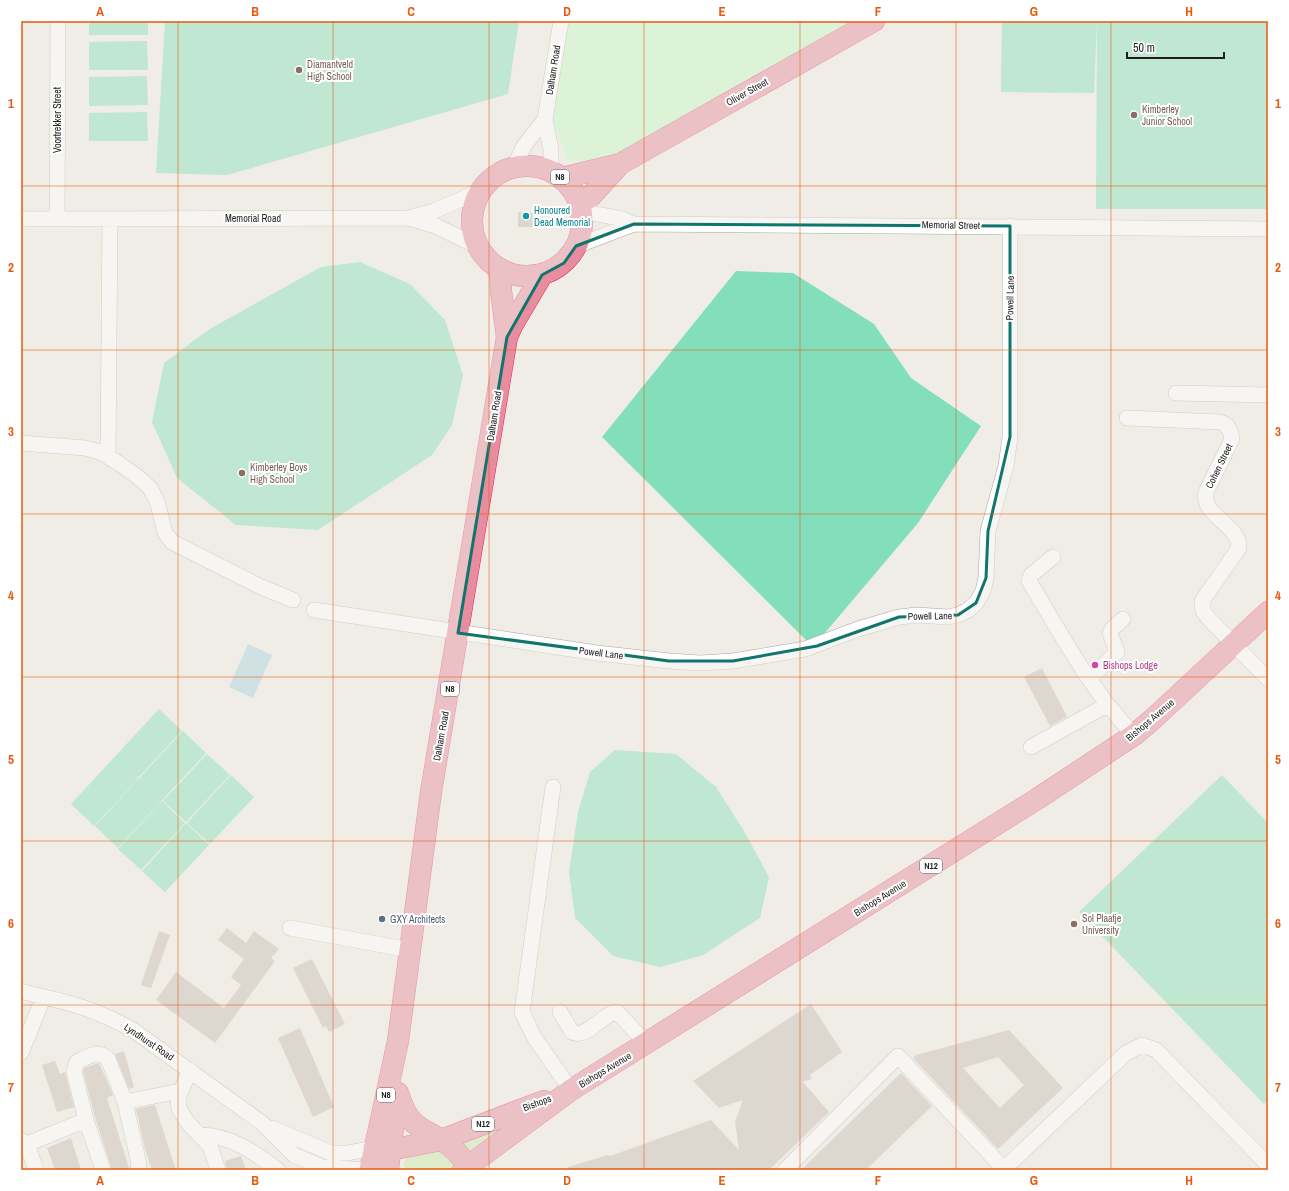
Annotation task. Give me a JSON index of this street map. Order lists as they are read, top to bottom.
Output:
{
  "streets": {
    "highway": [
      "Dalham Road",
      "Oliver Street",
      "N8",
      "Bishops Avenue",
      "N12",
      "Bishops"
    ],
    "street": [
      "Voortrekker Street",
      "Memorial Road",
      "Memorial Street",
      "Powell Lane",
      "Cohen Street",
      "Lyndhurst Road"
    ]
  },
  "crossings": [
    ["Dalham Road", "Oliver Street"],
    ["Dalham Road", "N8"],
    ["Dalham Road", "Memorial Road"],
    ["Dalham Road", "Memorial Street"],
    ["Dalham Road", "Powell Lane"],
    ["Dalham Road", "Lyndhurst Road"],
    ["Dalham Road", "Bishops"],
    ["Oliver Street", "N8"],
    ["Oliver Street", "Memorial Road"],
    ["Oliver Street", "Memorial Street"],
    ["Voortrekker Street", "Memorial Road"],
    ["N8", "Memorial Road"],
    ["N8", "Memorial Street"],
    ["N8", "Lyndhurst Road"],
    ["N8", "Bishops"],
    ["Memorial Road", "Memorial Street"],
    ["Memorial Street", "Powell Lane"],
    ["Cohen Street", "Bishops Avenue"],
    ["Bishops Avenue", "Bishops"],
    ["Lyndhurst Road", "Bishops"]
  ],
  "places": [
    "Diamantveld High School",
    "Kimberley Junior School",
    "Honoured Dead Memorial",
    "Kimberley Boys High School",
    "Bishops Lodge",
    "GXY Architects",
    "Sol Plaatje University"
  ],
  "scale_bar": "50 m",
  "grid": {
    "columns": [
      "A",
      "B",
      "C",
      "D",
      "E",
      "F",
      "G",
      "H"
    ],
    "rows": [
      "1",
      "2",
      "3",
      "4",
      "5",
      "6",
      "7"
    ]
  }
}
